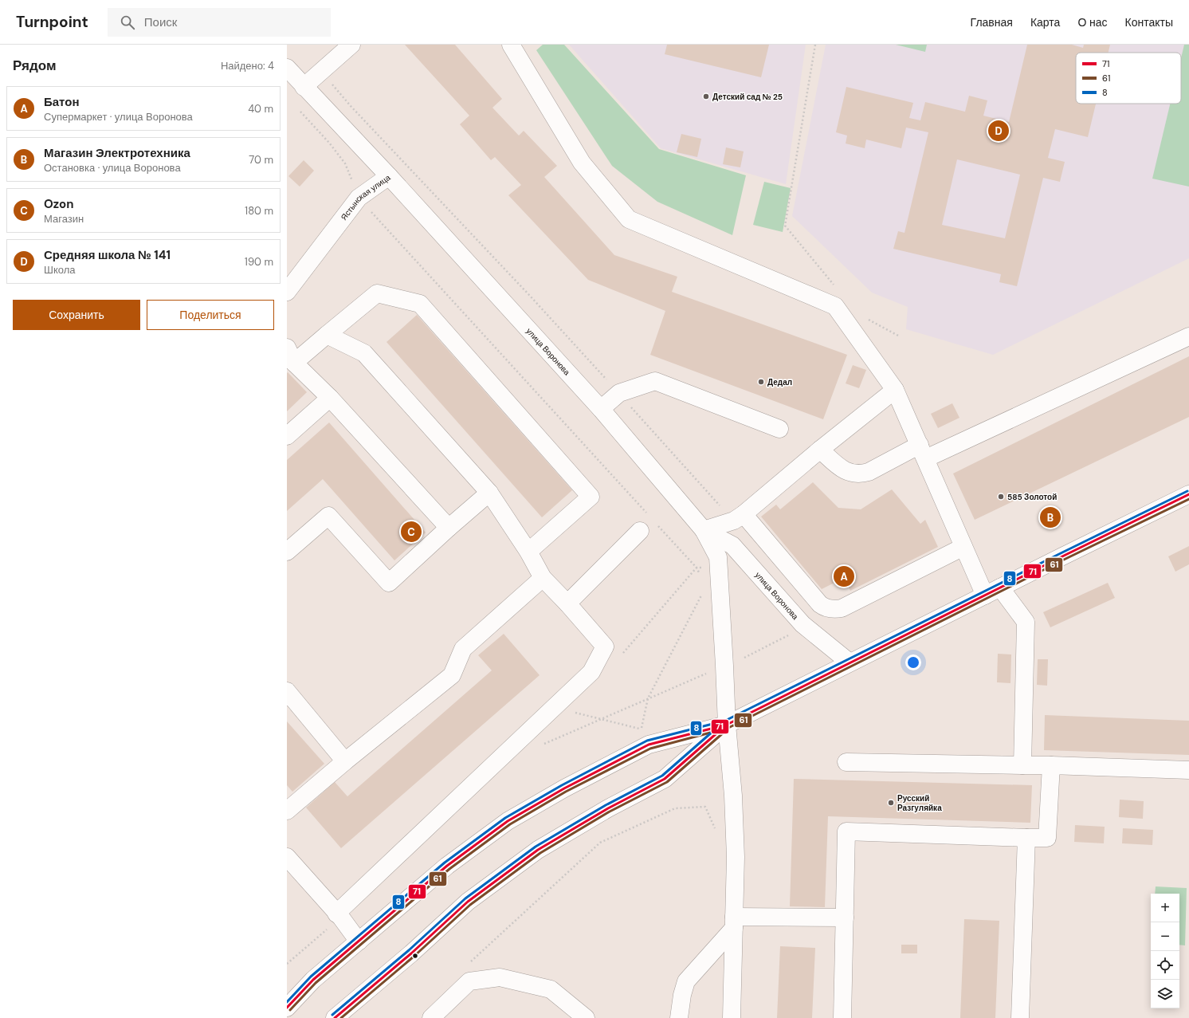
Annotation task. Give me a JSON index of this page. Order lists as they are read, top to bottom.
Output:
{
  "streets": {
    "main road": ["Ястынская улица", "улица Воронова"]
  },
  "crossings": [
    ["Ястынская улица", "улица Воронова"]
  ],
  "places": [
    "Детский сад № 25",
    "Дедал",
    "585 Золотой",
    "Русский Разгуляйка"
  ],
  "lines": ["transit line 8", "transit line 71", "transit line 61"],
  "legend": ["71", "61", "8"],
  "page": {
    "header": "Turnpoint",
    "search": "Поиск",
    "nav": [
      "Главная",
      "Карта",
      "О нас",
      "Контакты"
    ],
    "heading": ["Рядом", "Найдено: 4"],
    "list": [
      {
        "mark": "A",
        "name": "Батон",
        "note": "Супермаркет · улица Воронова",
        "value": "40 m"
      },
      {
        "mark": "B",
        "name": "Магазин Электротехника",
        "note": "Остановка · улица Воронова",
        "value": "70 m"
      },
      {
        "mark": "C",
        "name": "Ozon",
        "note": "Магазин",
        "value": "180 m"
      },
      {
        "mark": "D",
        "name": "Средняя школа № 141",
        "note": "Школа",
        "value": "190 m"
      }
    ],
    "pins": [
      "D",
      "B",
      "C",
      "A"
    ],
    "buttons": ["Сохранить", "Поделиться"],
    "map_buttons": ["+", "−"]
  }
}
